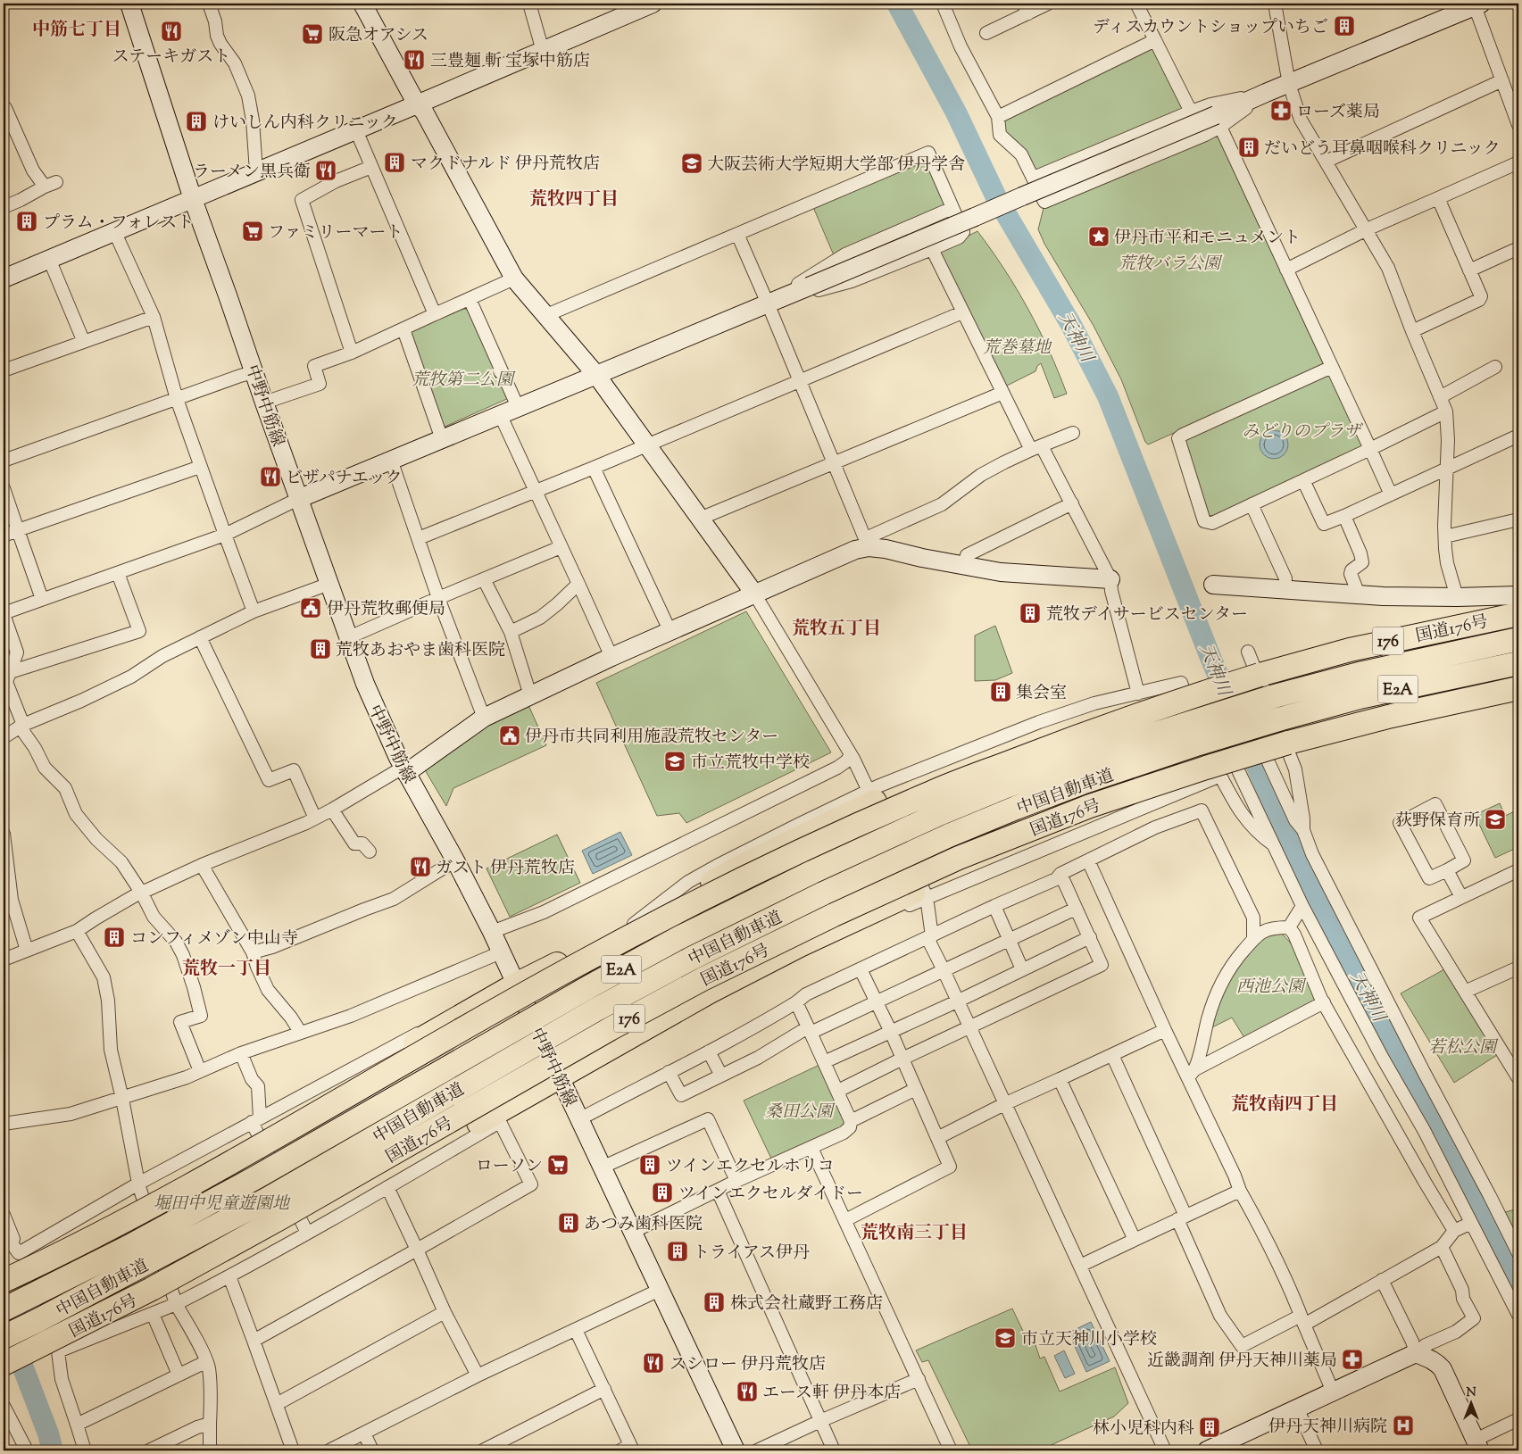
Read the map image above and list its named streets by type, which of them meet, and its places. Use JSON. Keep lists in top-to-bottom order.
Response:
{
  "streets": {
    "highway": [
      "国道176号",
      "176",
      "E2A",
      "中国自動車道"
    ],
    "street": ["中野中筋線"]
  },
  "districts": [
    "中筋七丁目",
    "荒牧四丁目",
    "荒牧五丁目",
    "荒牧一丁目",
    "荒牧南四丁目",
    "荒牧南三丁目"
  ],
  "water": ["天神川"],
  "parks": [
    "荒牧バラ公園",
    "荒巻墓地",
    "荒牧第二公園",
    "みどりのプラザ",
    "西池公園",
    "若松公園",
    "桑田公園",
    "堀田中児童遊園地"
  ],
  "places": {
    "building": [
      "ディスカウントショップいちご",
      "けいしん内科クリニック",
      "だいどう耳鼻咽喉科クリニック",
      "マクドナルド 伊丹荒牧店",
      "プラム・フォレスト",
      "荒牧デイサービスセンター",
      "荒牧あおやま歯科医院",
      "集会室",
      "コンフィメゾン中山寺",
      "ツインエクセルホリコ",
      "ツインエクセルダイドー",
      "あつみ歯科医院",
      "トライアス伊丹",
      "株式会社蔵野工務店",
      "林小児科内科"
    ],
    "restaurant": [
      "ステーキガスト",
      "三豊麺 斬 宝塚中筋店",
      "ラーメン黒兵衛",
      "ビザパナエック",
      "ガスト 伊丹荒牧店",
      "スシロー 伊丹荒牧店",
      "エース軒 伊丹本店"
    ],
    "supermarket": ["阪急オアシス", "ファミリーマート", "ローソン"],
    "pharmacy": ["ローズ薬局", "近畿調剤 伊丹天神川薬局"],
    "school or university": [
      "大阪芸術大学短期大学部 伊丹学舎",
      "市立荒牧中学校",
      "荻野保育所",
      "市立天神川小学校"
    ],
    "place": ["伊丹市平和モニュメント"],
    "public building": ["伊丹荒牧郵便局", "伊丹市共同利用施設荒牧センター"],
    "hospital": ["伊丹天神川病院"]
  },
  "north": "top"
}
